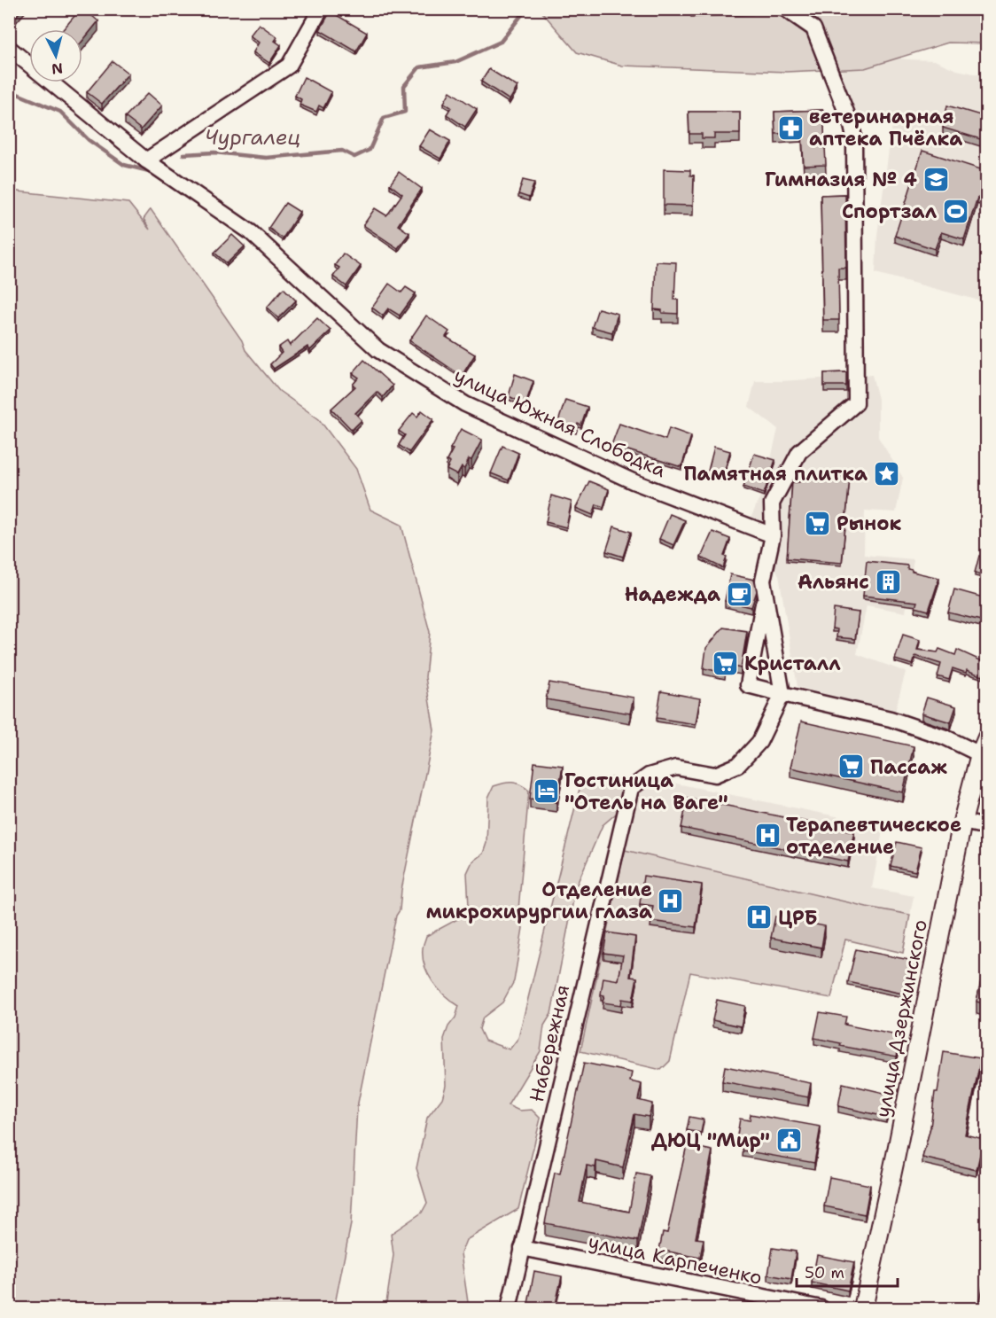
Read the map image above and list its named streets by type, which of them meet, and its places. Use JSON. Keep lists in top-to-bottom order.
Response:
{
  "streets": {
    "main road": ["улица Дзержинского"],
    "street": ["улица Южная Слободка", "Набережная", "улица Карпеченко"]
  },
  "crossings": [
    ["Набережная", "улица Карпеченко"]
  ],
  "water": ["Чургалец"],
  "places": {
    "pharmacy": ["ветеринарная аптека Пчёлка"],
    "school or university": ["Гимназия № 4"],
    "sports": ["Спортзал"],
    "place": ["Памятная плитка"],
    "supermarket": ["Рынок", "Кристалл", "Пассаж"],
    "building": ["Альянс"],
    "cafe": ["Надежда"],
    "hotel": ["Гостиница \"Отель на Ваге\""],
    "hospital": ["Терапевтическое отделение", "Отделение микрохирургии глаза", "ЦРБ"],
    "public building": ["ДЮЦ \"Мир\""]
  },
  "scale_bar": "50 m",
  "north": "bottom"
}
